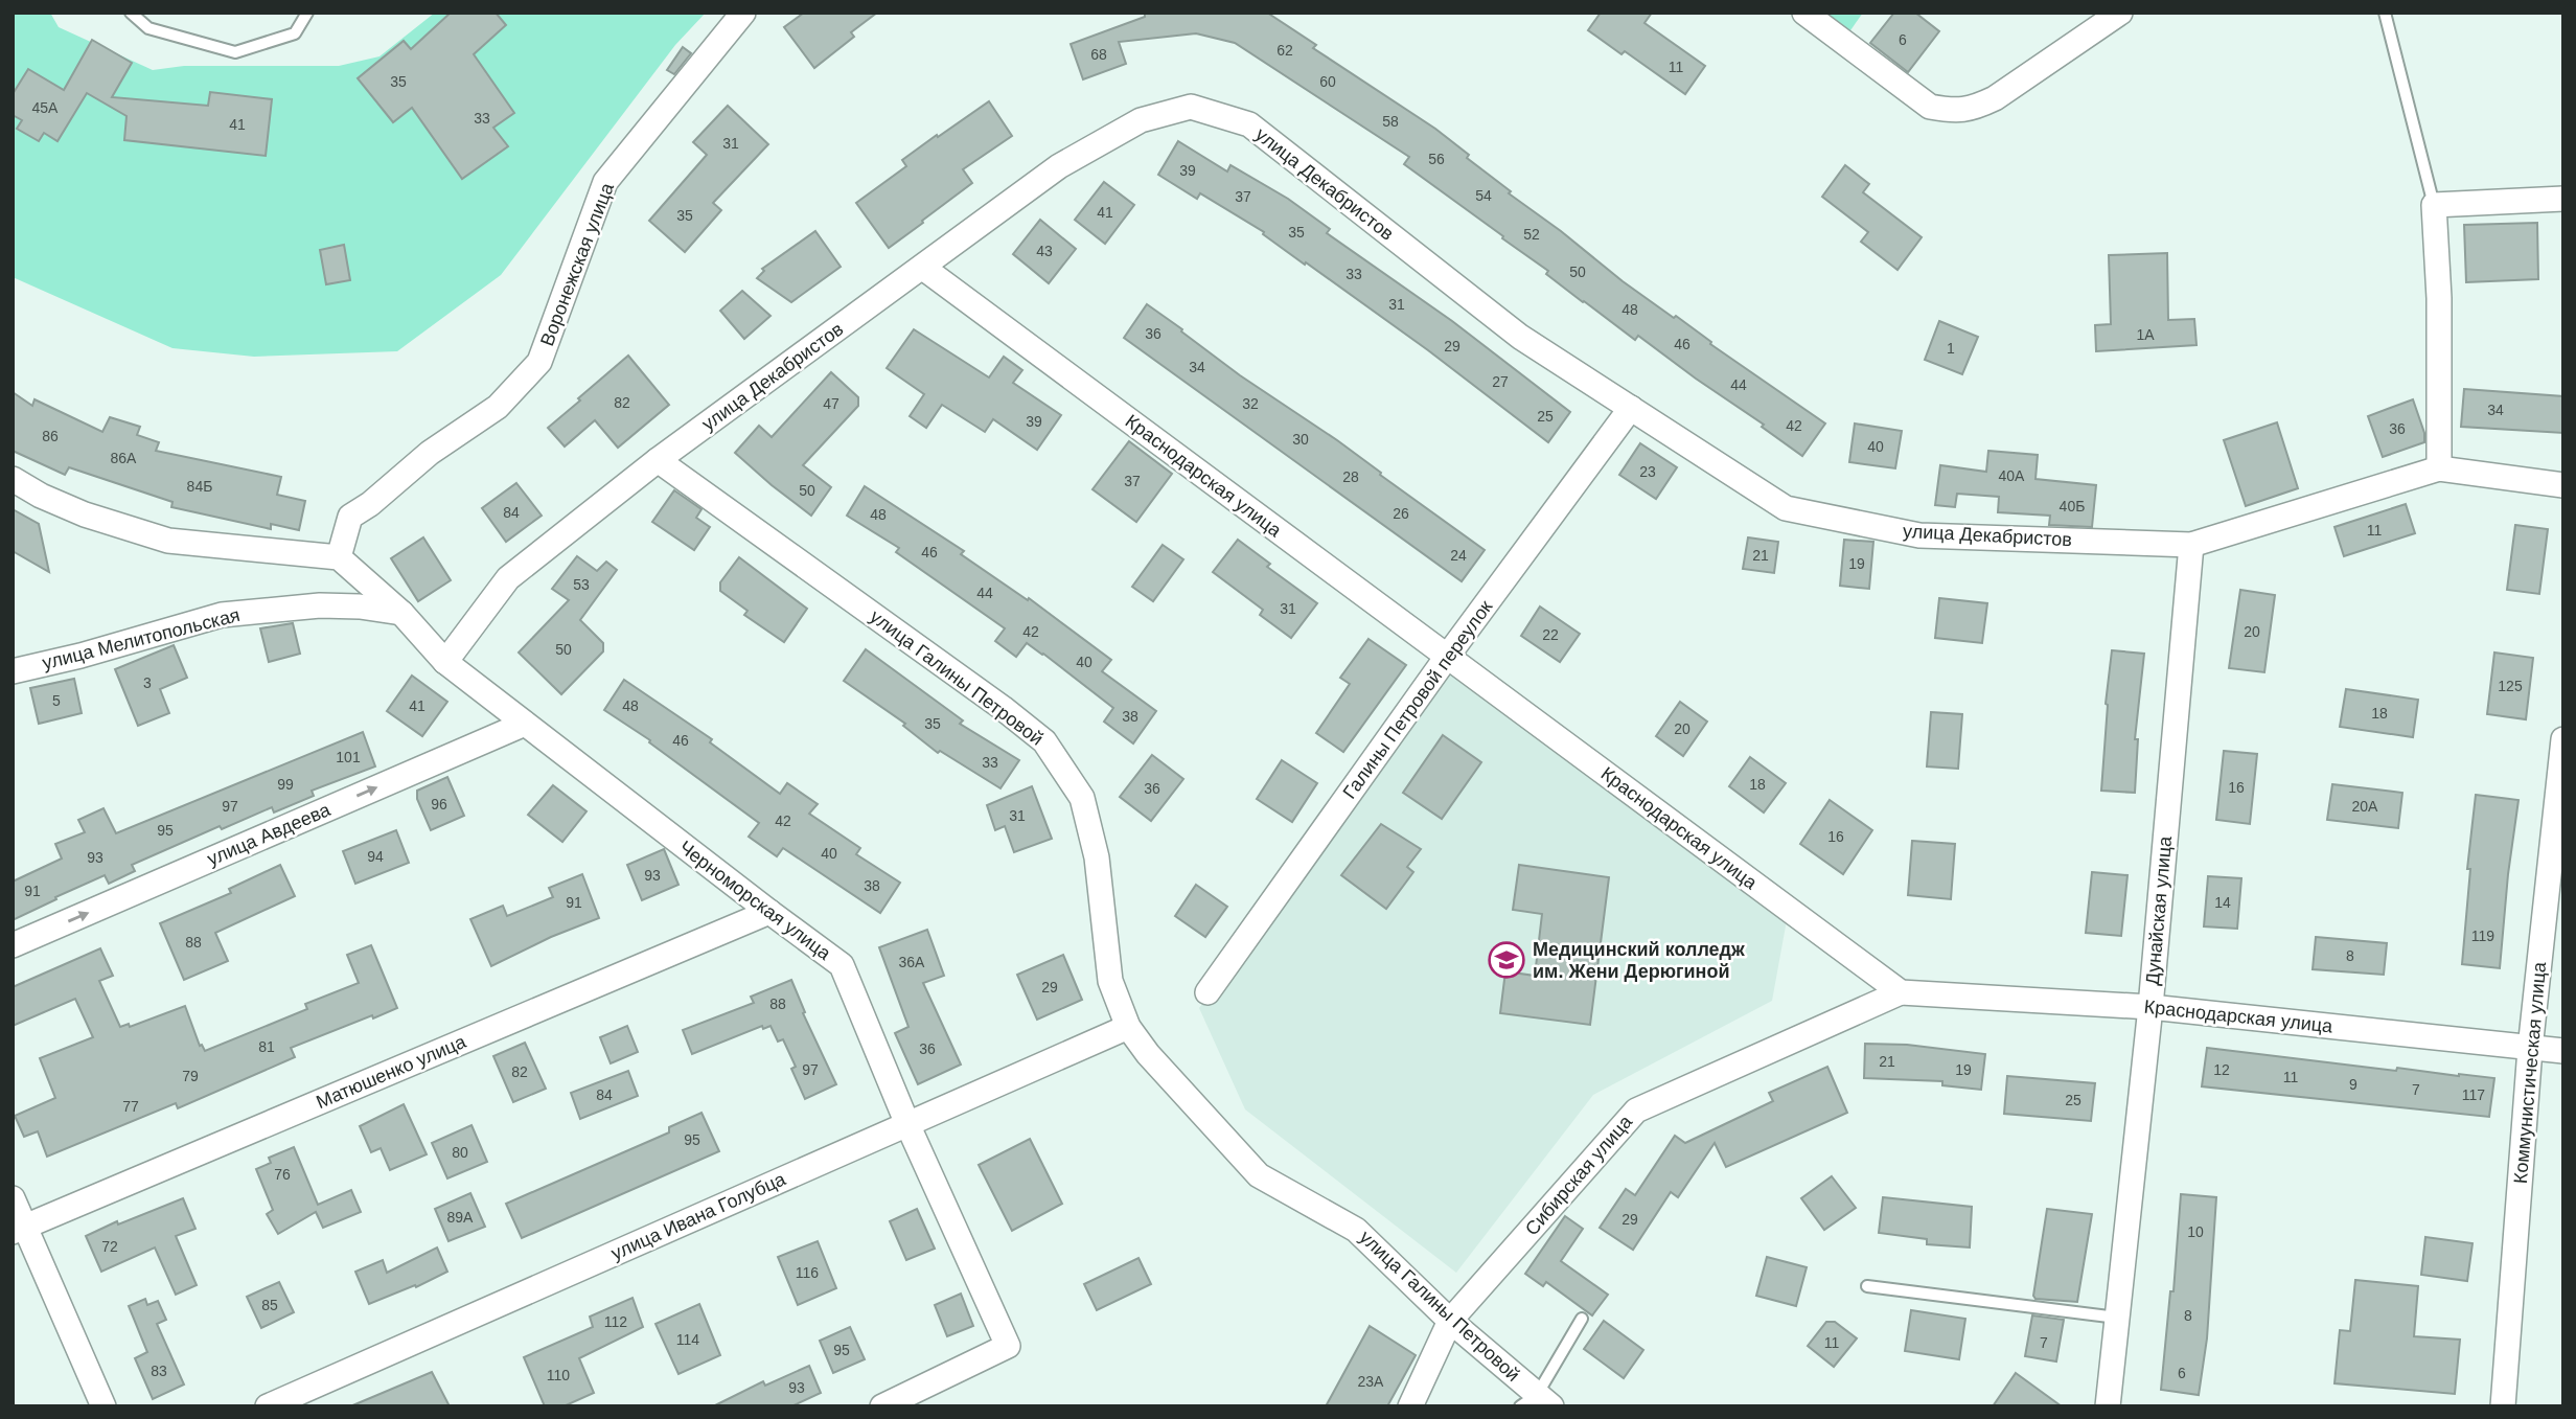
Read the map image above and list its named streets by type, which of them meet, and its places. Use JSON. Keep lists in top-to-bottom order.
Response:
{
  "streets": {
    "street": [
      "улица Декабристов",
      "Воронежская улица",
      "Краснодарская улица",
      "улица Мелитопольская",
      "улица Галины Петровой",
      "Галины Петровой переулок",
      "улица Авдеева",
      "Черноморская улица",
      "Дунайская улица",
      "Матюшенко улица",
      "Коммунистическая улица",
      "Сибирская улица",
      "улица Ивана Голубца"
    ]
  },
  "crossings": [
    ["улица Декабристов", "Краснодарская улица"],
    ["улица Декабристов", "улица Галины Петровой"],
    ["улица Декабристов", "Галины Петровой переулок"],
    ["улица Декабристов", "Черноморская улица"],
    ["улица Декабристов", "Дунайская улица"],
    ["Краснодарская улица", "Галины Петровой переулок"],
    ["Краснодарская улица", "Дунайская улица"],
    ["Краснодарская улица", "Коммунистическая улица"],
    ["Краснодарская улица", "Сибирская улица"],
    ["улица Галины Петровой", "Сибирская улица"],
    ["улица Галины Петровой", "улица Ивана Голубца"],
    ["улица Авдеева", "Черноморская улица"],
    ["Черноморская улица", "Матюшенко улица"],
    ["Черноморская улица", "улица Ивана Голубца"]
  ],
  "one_way": ["улица Авдеева"],
  "places": {
    "school or university": ["Медицинский колледж им. Жени Дерюгиной"]
  },
  "house_numbers": [
    "6",
    "62",
    "68",
    "11",
    "35",
    "60",
    "45А",
    "33",
    "58",
    "41",
    "31",
    "56",
    "39",
    "54",
    "37",
    "41",
    "35",
    "35",
    "52",
    "43",
    "50",
    "33",
    "31",
    "48",
    "36",
    "1А",
    "46",
    "29",
    "1",
    "34",
    "27",
    "44",
    "82",
    "47",
    "32",
    "34",
    "25",
    "39",
    "42",
    "36",
    "86",
    "30",
    "40",
    "86А",
    "23",
    "40А",
    "28",
    "37",
    "84Б",
    "50",
    "40Б",
    "84",
    "26",
    "48",
    "11",
    "46",
    "24",
    "21",
    "19",
    "53",
    "44",
    "31",
    "42",
    "20",
    "22",
    "50",
    "40",
    "3",
    "125",
    "5",
    "41",
    "48",
    "18",
    "38",
    "35",
    "20",
    "46",
    "101",
    "33",
    "99",
    "18",
    "16",
    "36",
    "96",
    "97",
    "20А",
    "31",
    "42",
    "95",
    "16",
    "40",
    "94",
    "93",
    "93",
    "38",
    "91",
    "91",
    "14",
    "119",
    "88",
    "8",
    "36А",
    "29",
    "88",
    "81",
    "36",
    "21",
    "97",
    "19",
    "12",
    "82",
    "79",
    "11",
    "9",
    "7",
    "84",
    "117",
    "25",
    "77",
    "95",
    "80",
    "76",
    "89А",
    "29",
    "10",
    "72",
    "116",
    "85",
    "8",
    "112",
    "114",
    "11",
    "7",
    "95",
    "83",
    "6",
    "110",
    "23А",
    "93"
  ]
}
